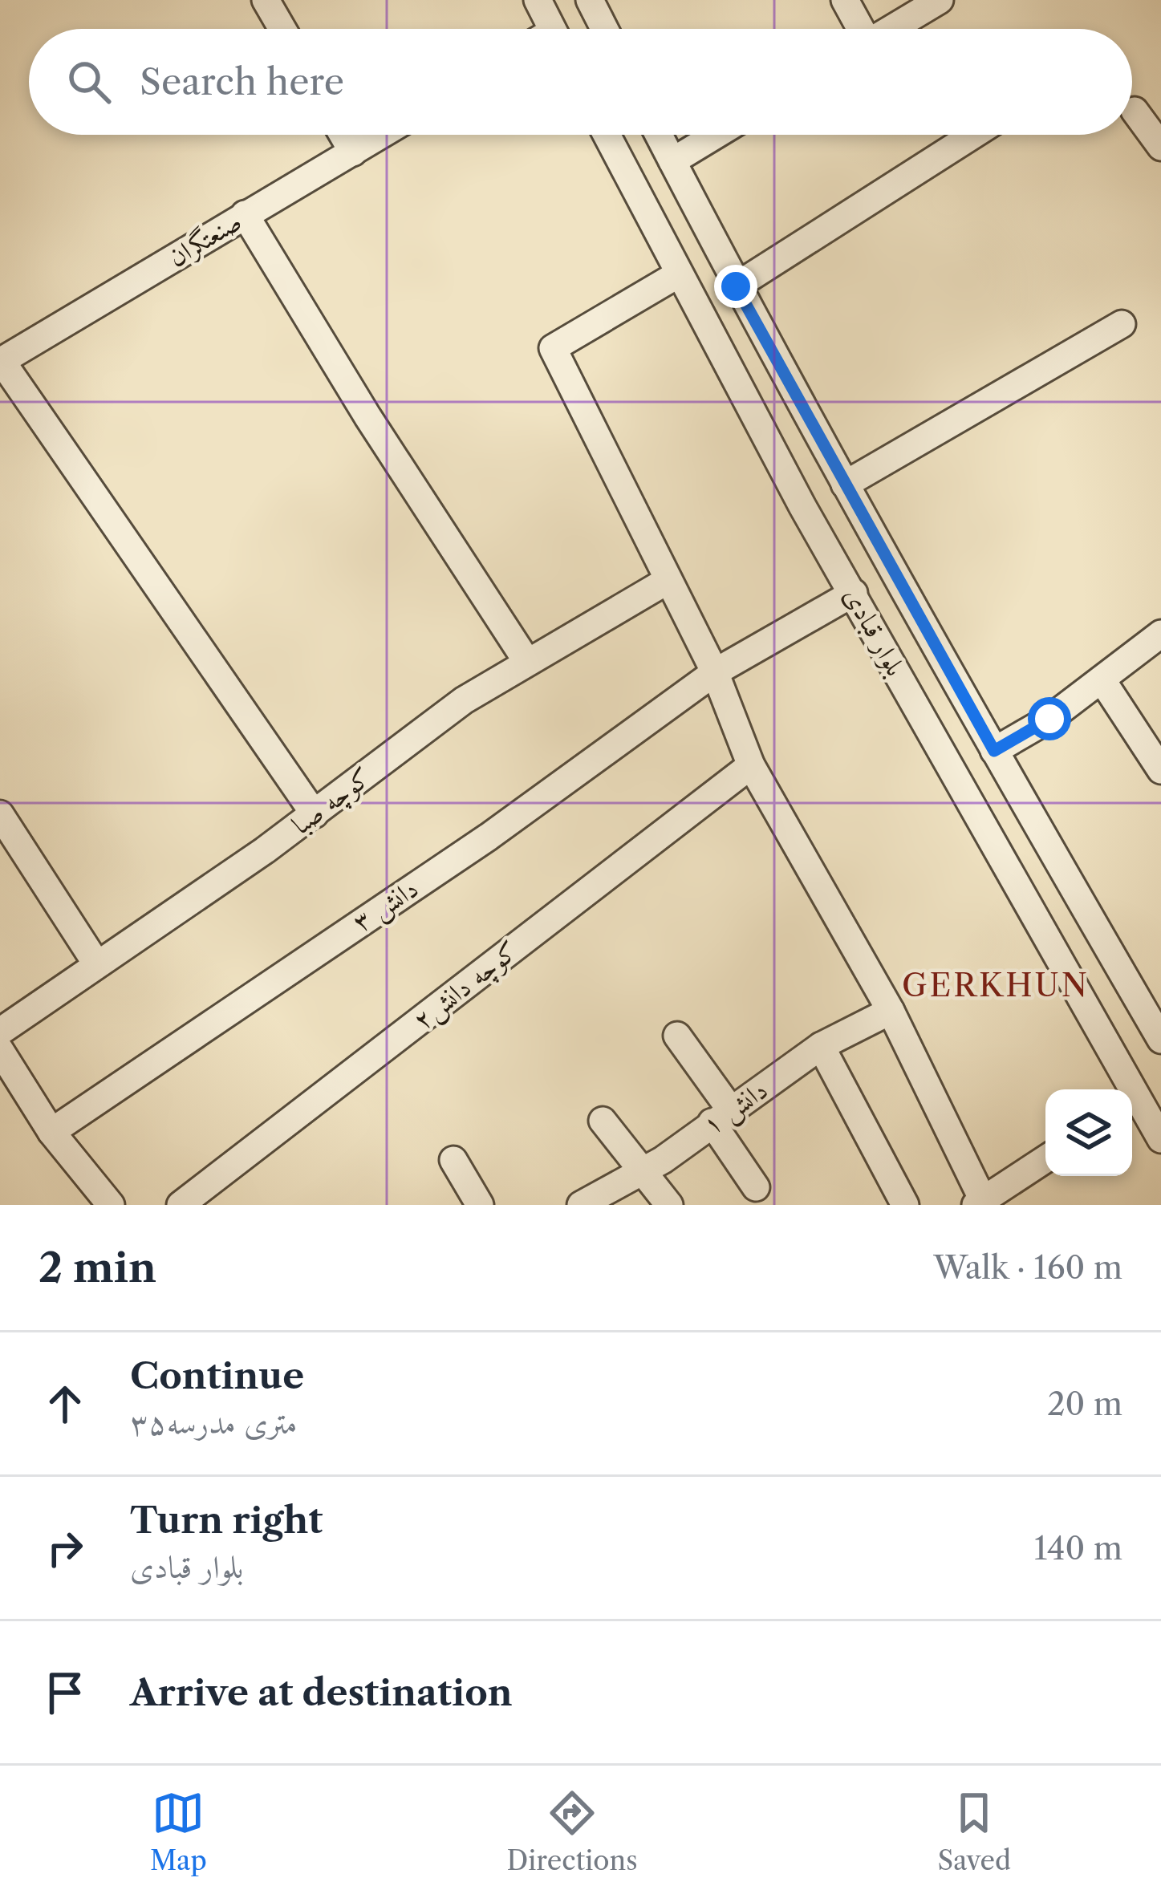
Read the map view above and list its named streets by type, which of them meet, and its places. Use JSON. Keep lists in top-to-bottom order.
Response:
{
  "streets": {
    "street": [
      "صنعتگران",
      "بلوار قبادی",
      "کوچه صبا",
      "دانش ۳",
      "کوچه دانش۲",
      "دانش ۱"
    ]
  },
  "crossings": [
    ["بلوار قبادی", "دانش ۳"]
  ],
  "districts": ["GERKHUN"],
  "page": {
    "search": "Search here",
    "heading": ["2 min", "Walk · 160 m"],
    "list": [
      ["Continue", "۳۵متری مدرسه", "20 m"],
      ["Turn right", "بلوار قبادی", "140 m"],
      "Arrive at destination"
    ],
    "nav": ["Map", "Directions", "Saved"]
  }
}
